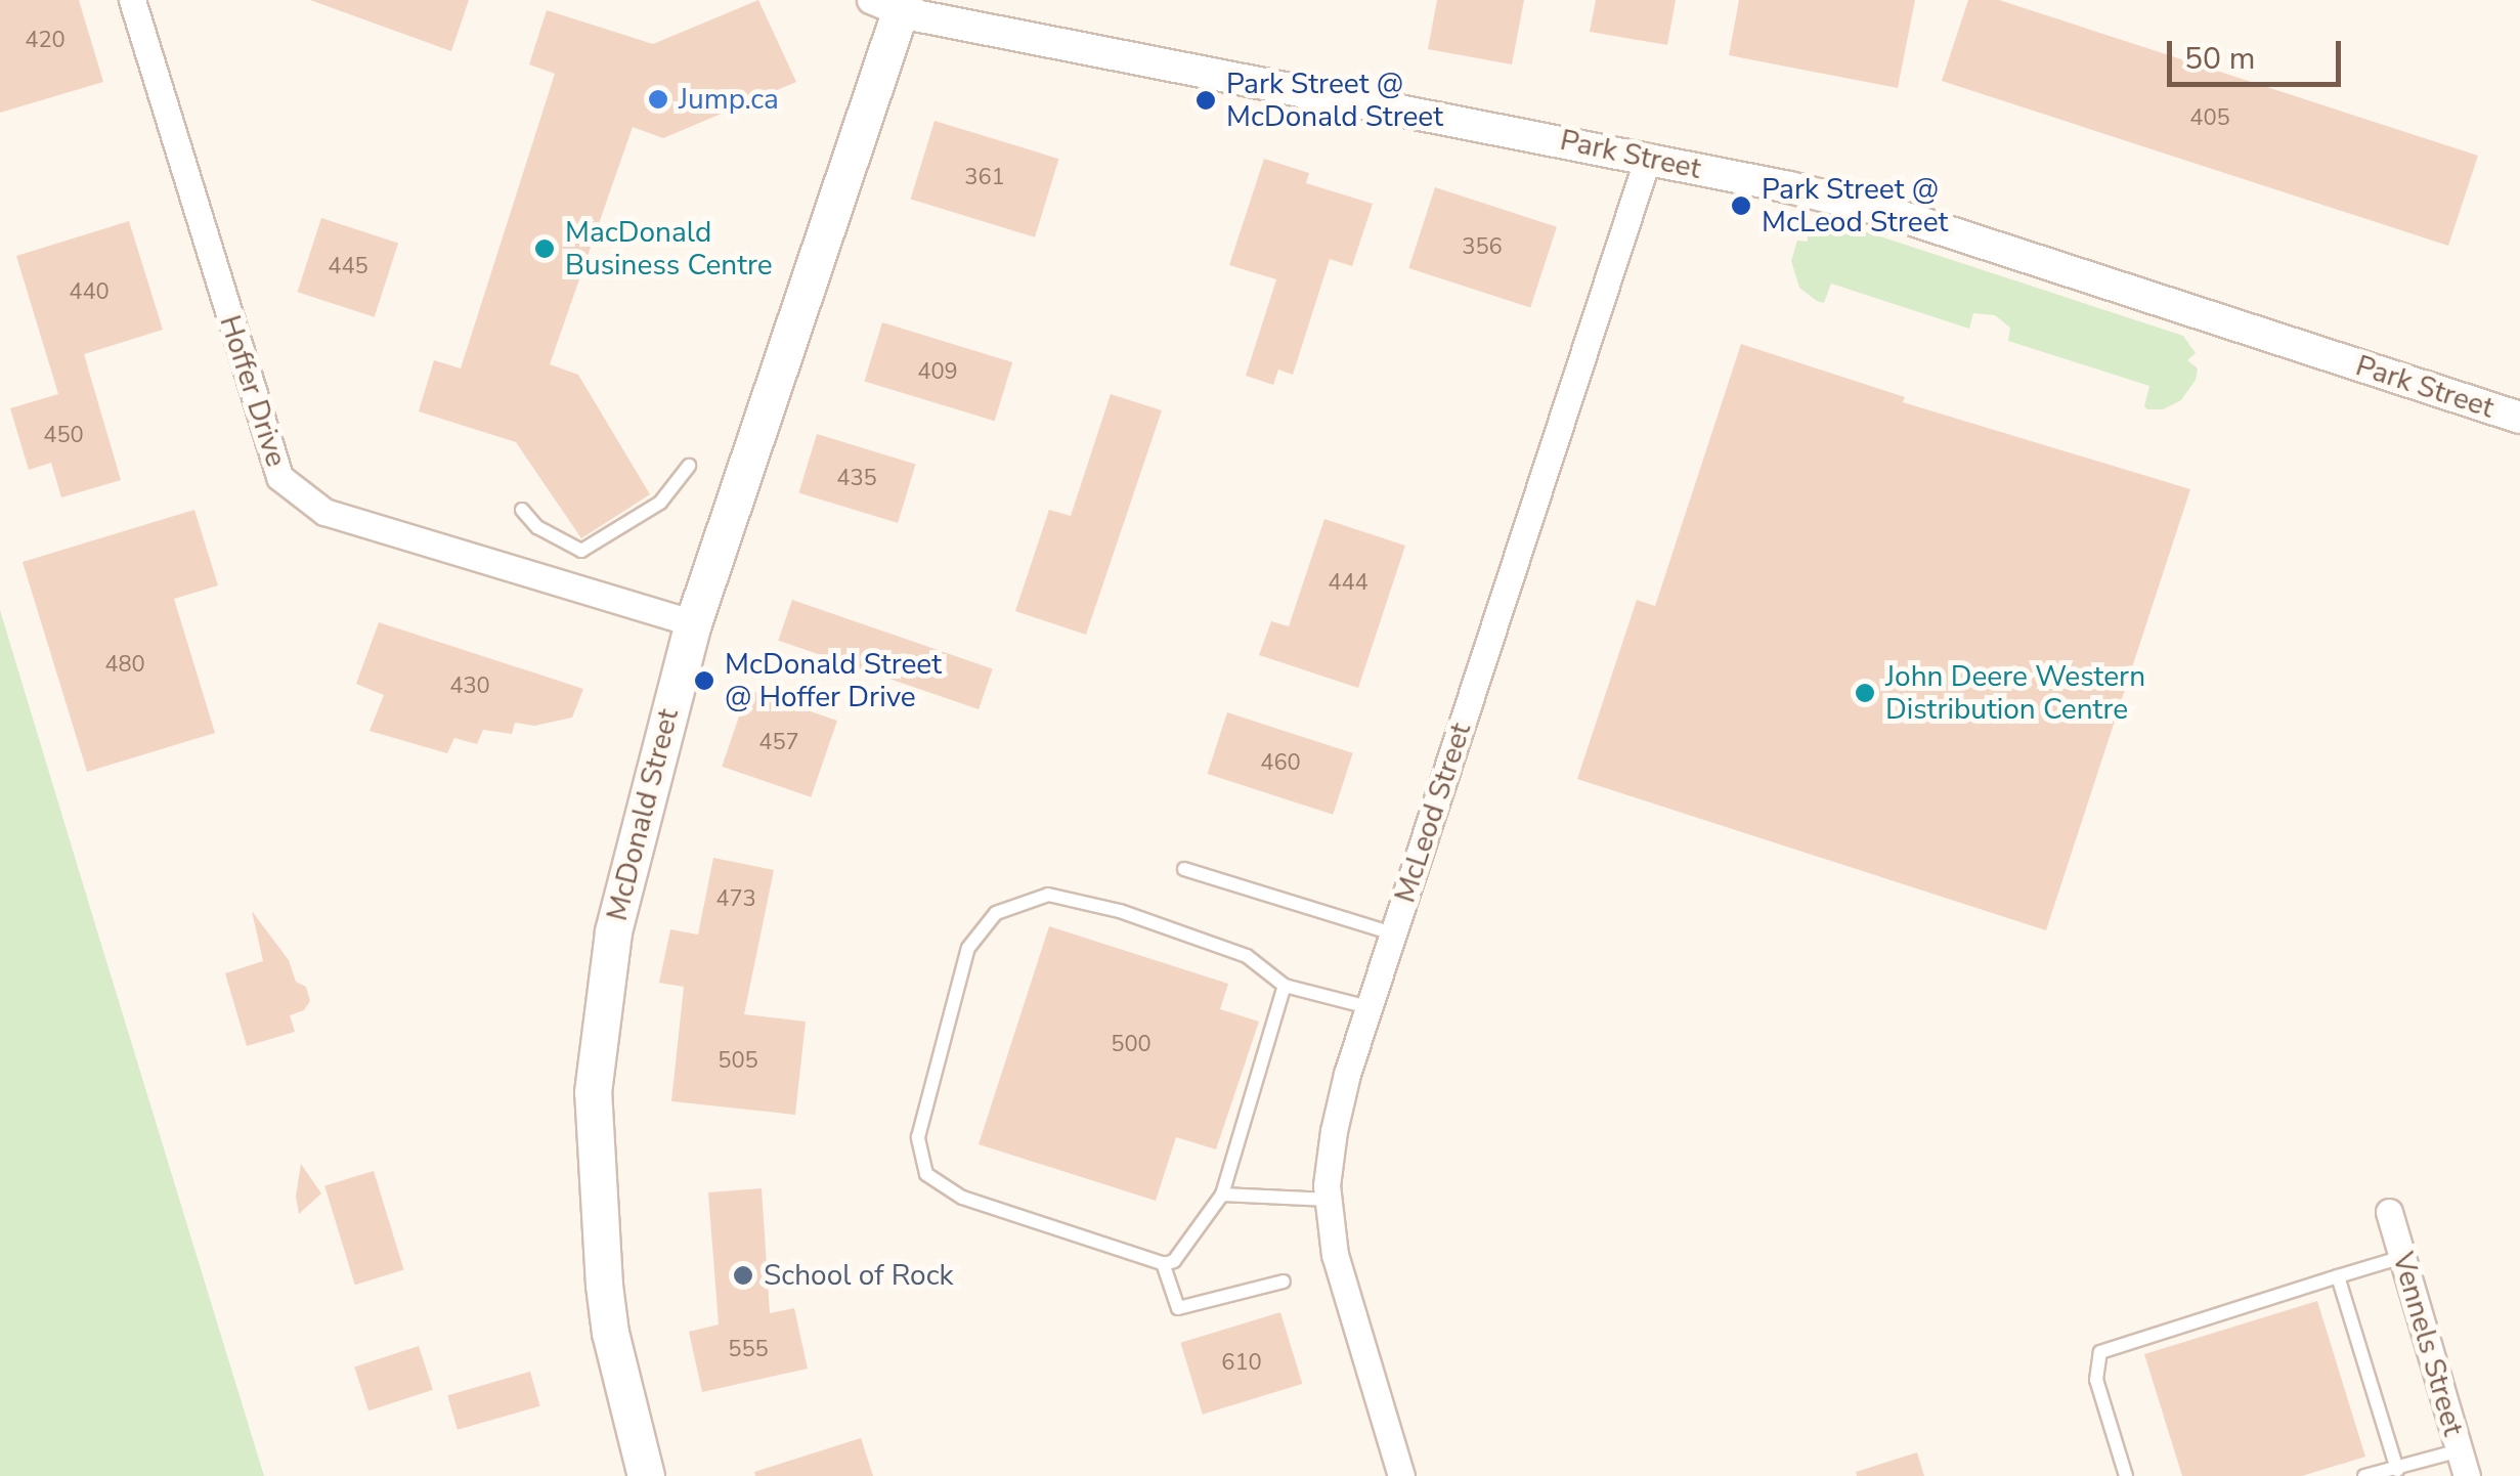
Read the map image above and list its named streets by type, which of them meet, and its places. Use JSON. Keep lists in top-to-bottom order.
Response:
{
  "streets": {
    "main road": ["McDonald Street"],
    "street": [
      "Park Street",
      "Hoffer Drive",
      "McLeod Street",
      "Vennels Street"
    ]
  },
  "crossings": [
    ["Park Street", "McLeod Street"],
    ["Park Street", "McDonald Street"],
    ["Hoffer Drive", "McDonald Street"]
  ],
  "places": [
    "Jump.ca",
    "Park Street @ McDonald Street",
    "Park Street @ McLeod Street",
    "MacDonald Business Centre",
    "McDonald Street @ Hoffer Drive",
    "John Deere Western Distribution Centre",
    "School of Rock"
  ],
  "house_numbers": [
    "420",
    "405",
    "361",
    "356",
    "445",
    "440",
    "409",
    "450",
    "435",
    "444",
    "480",
    "430",
    "457",
    "460",
    "473",
    "500",
    "505",
    "555",
    "610"
  ],
  "scale_bar": "50 m"
}
